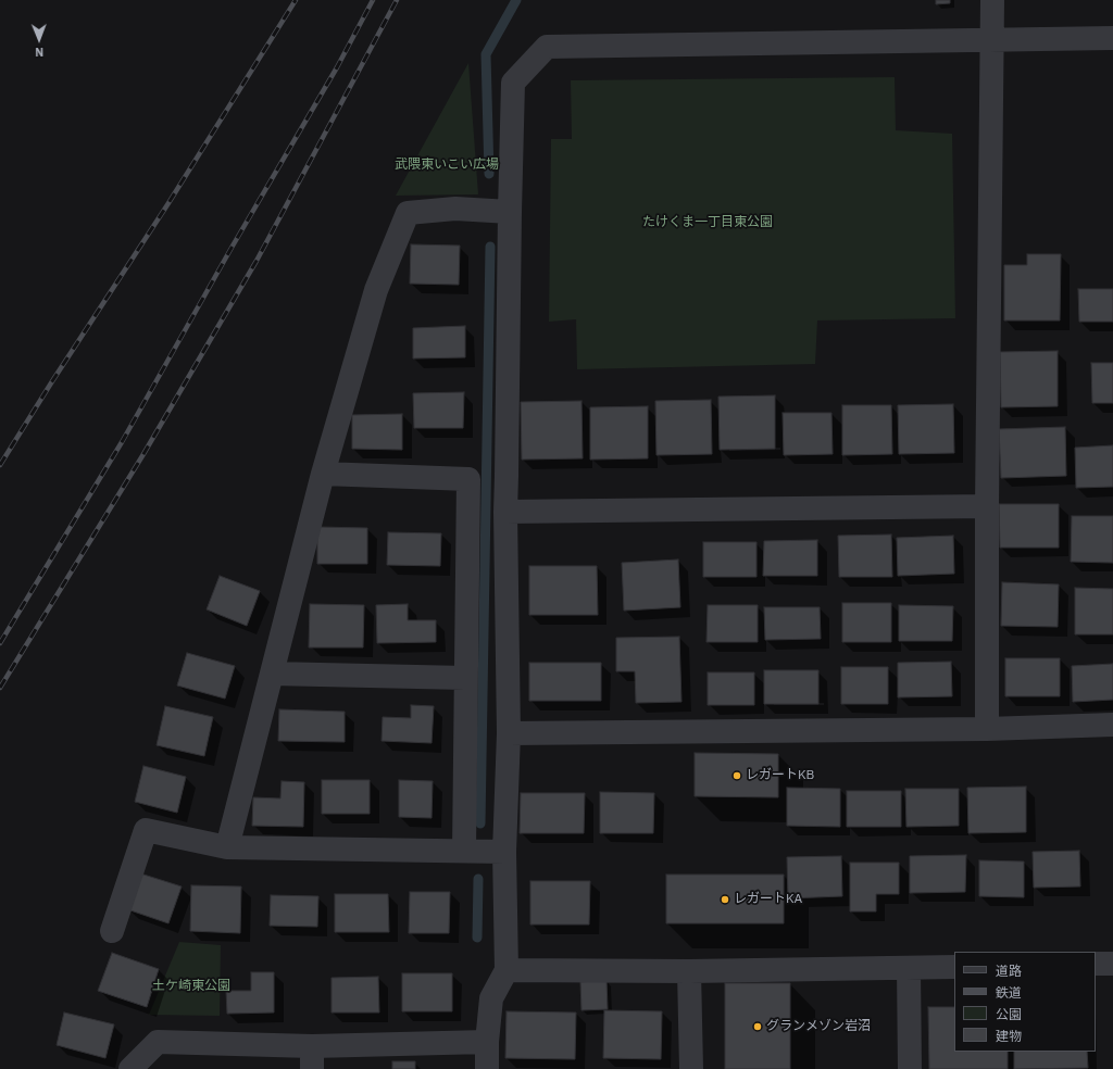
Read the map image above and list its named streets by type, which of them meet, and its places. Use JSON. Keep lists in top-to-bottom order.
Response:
{
  "parks": ["武隈東いこい広場", "たけくま一丁目東公園", "土ケ崎東公園"],
  "places": ["レガートKB", "レガートKA", "グランメゾン岩沼"],
  "legend": [
    "道路",
    "鉄道",
    "公園",
    "建物"
  ],
  "north": "bottom"
}
